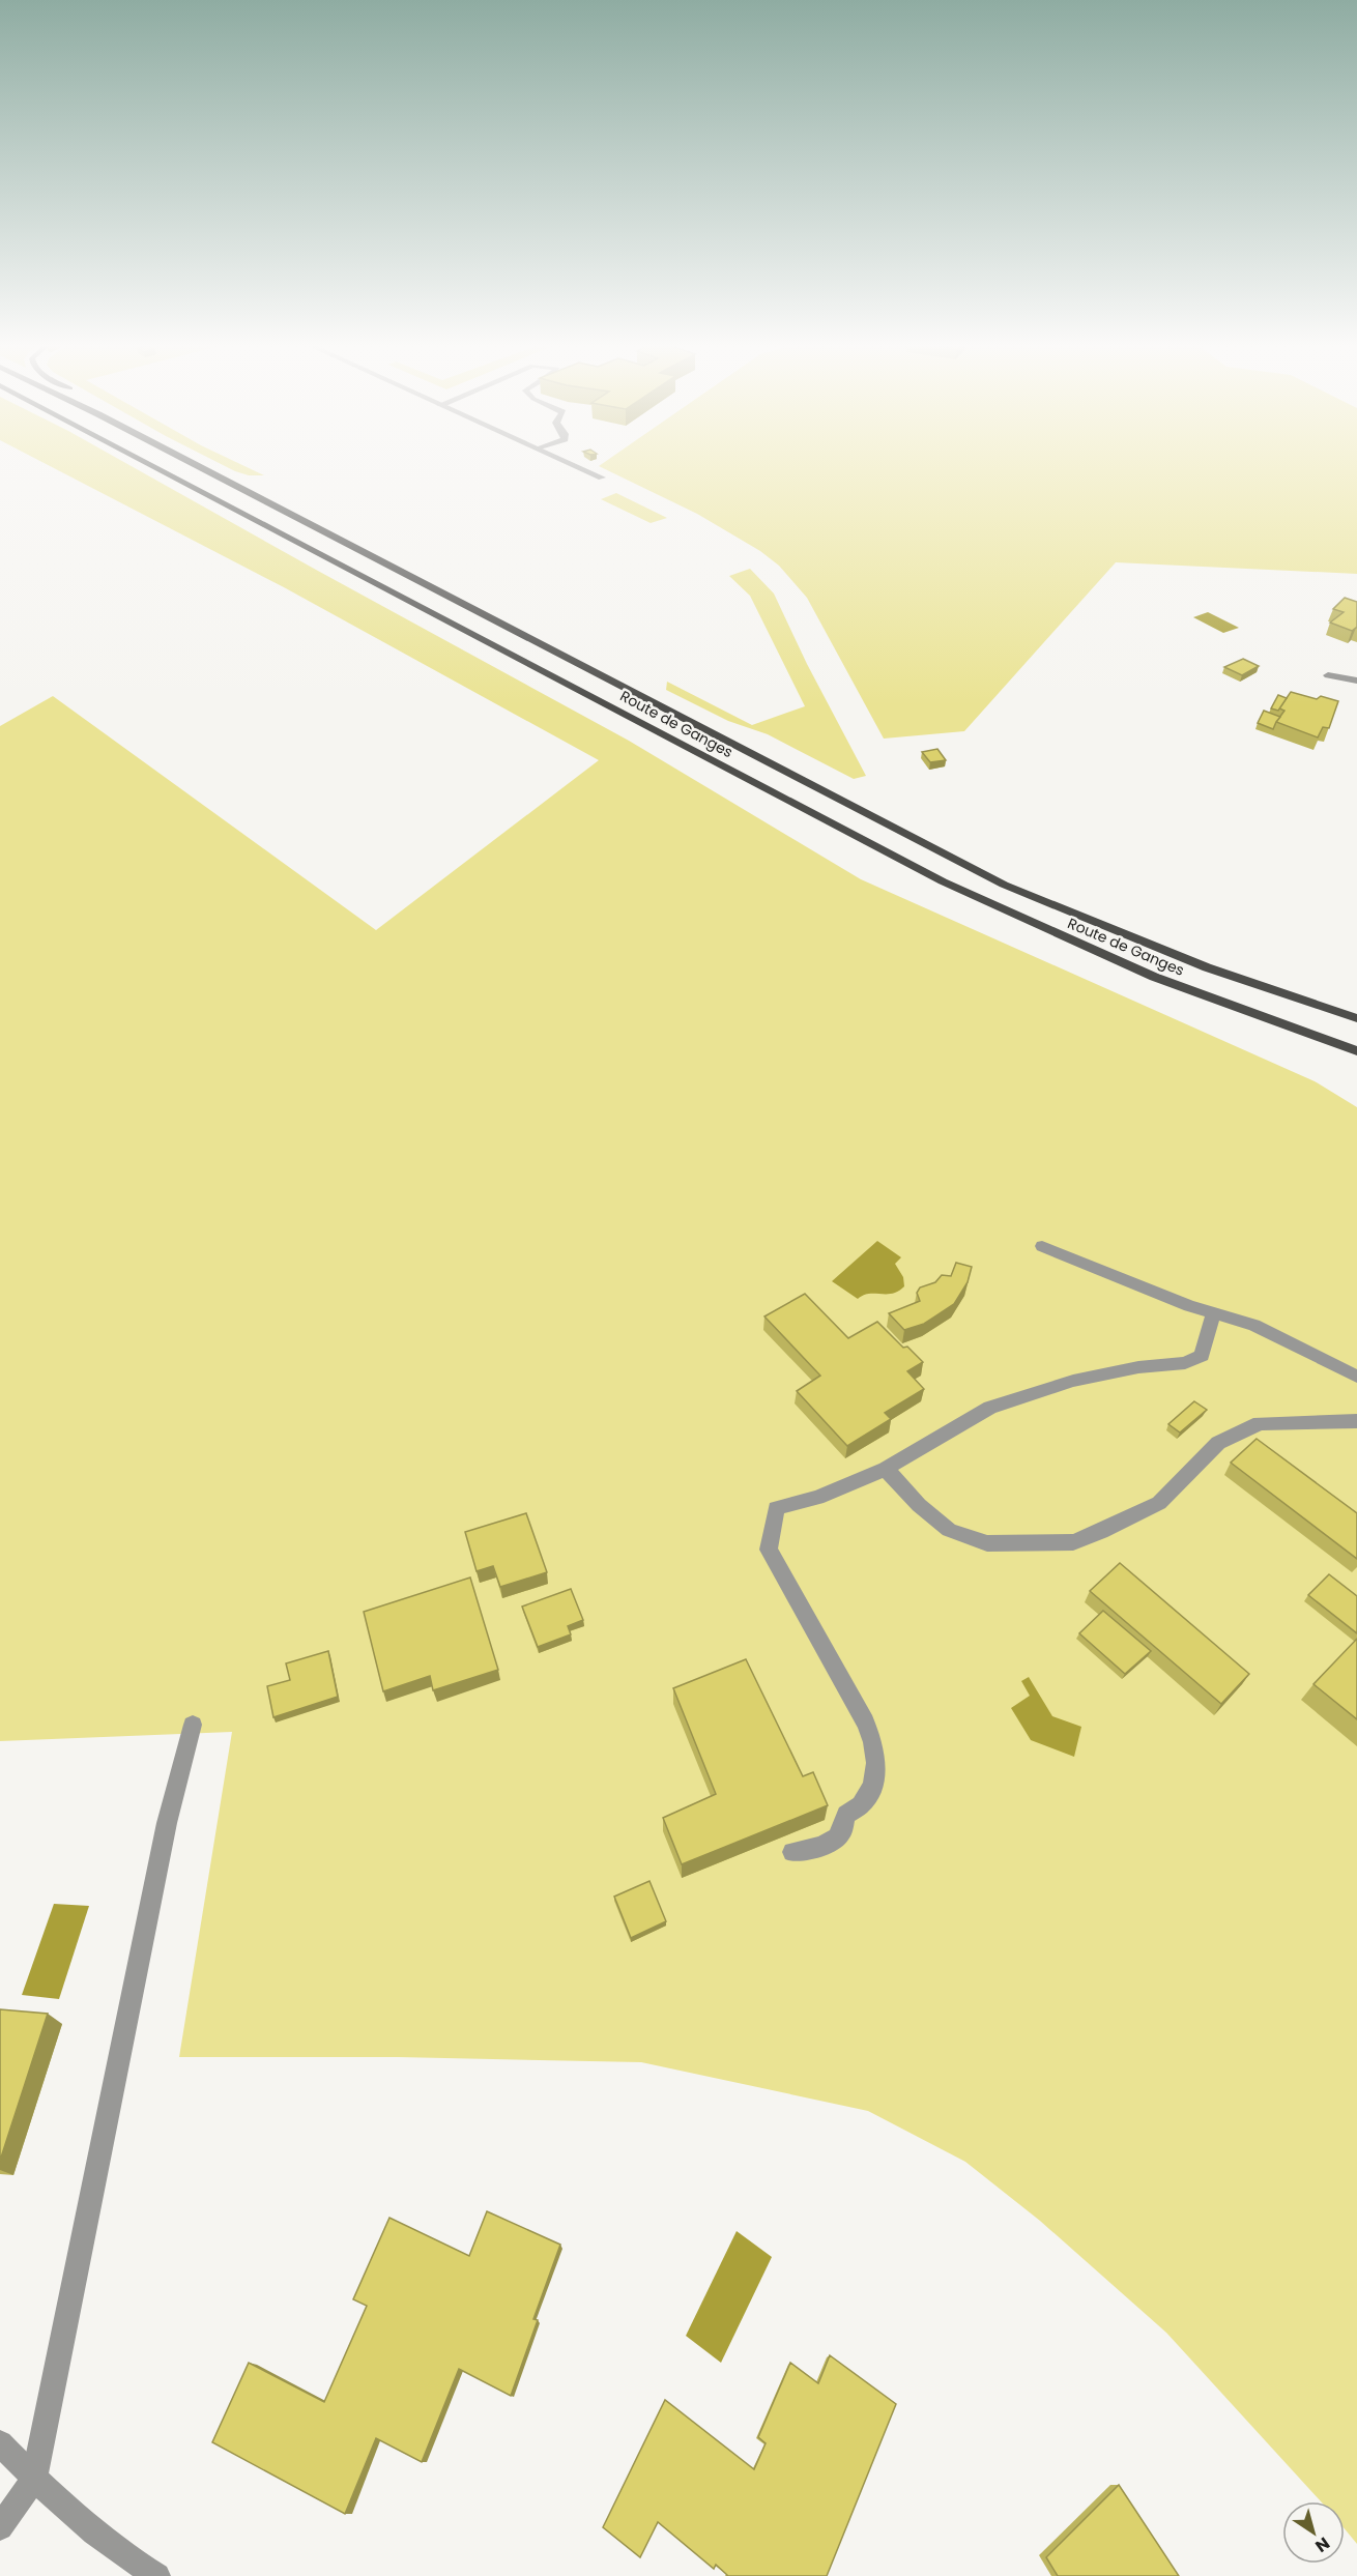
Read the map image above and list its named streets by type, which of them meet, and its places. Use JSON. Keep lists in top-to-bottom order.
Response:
{
  "streets": {
    "main road": ["Route de Ganges"]
  },
  "north": "bottom right"
}
